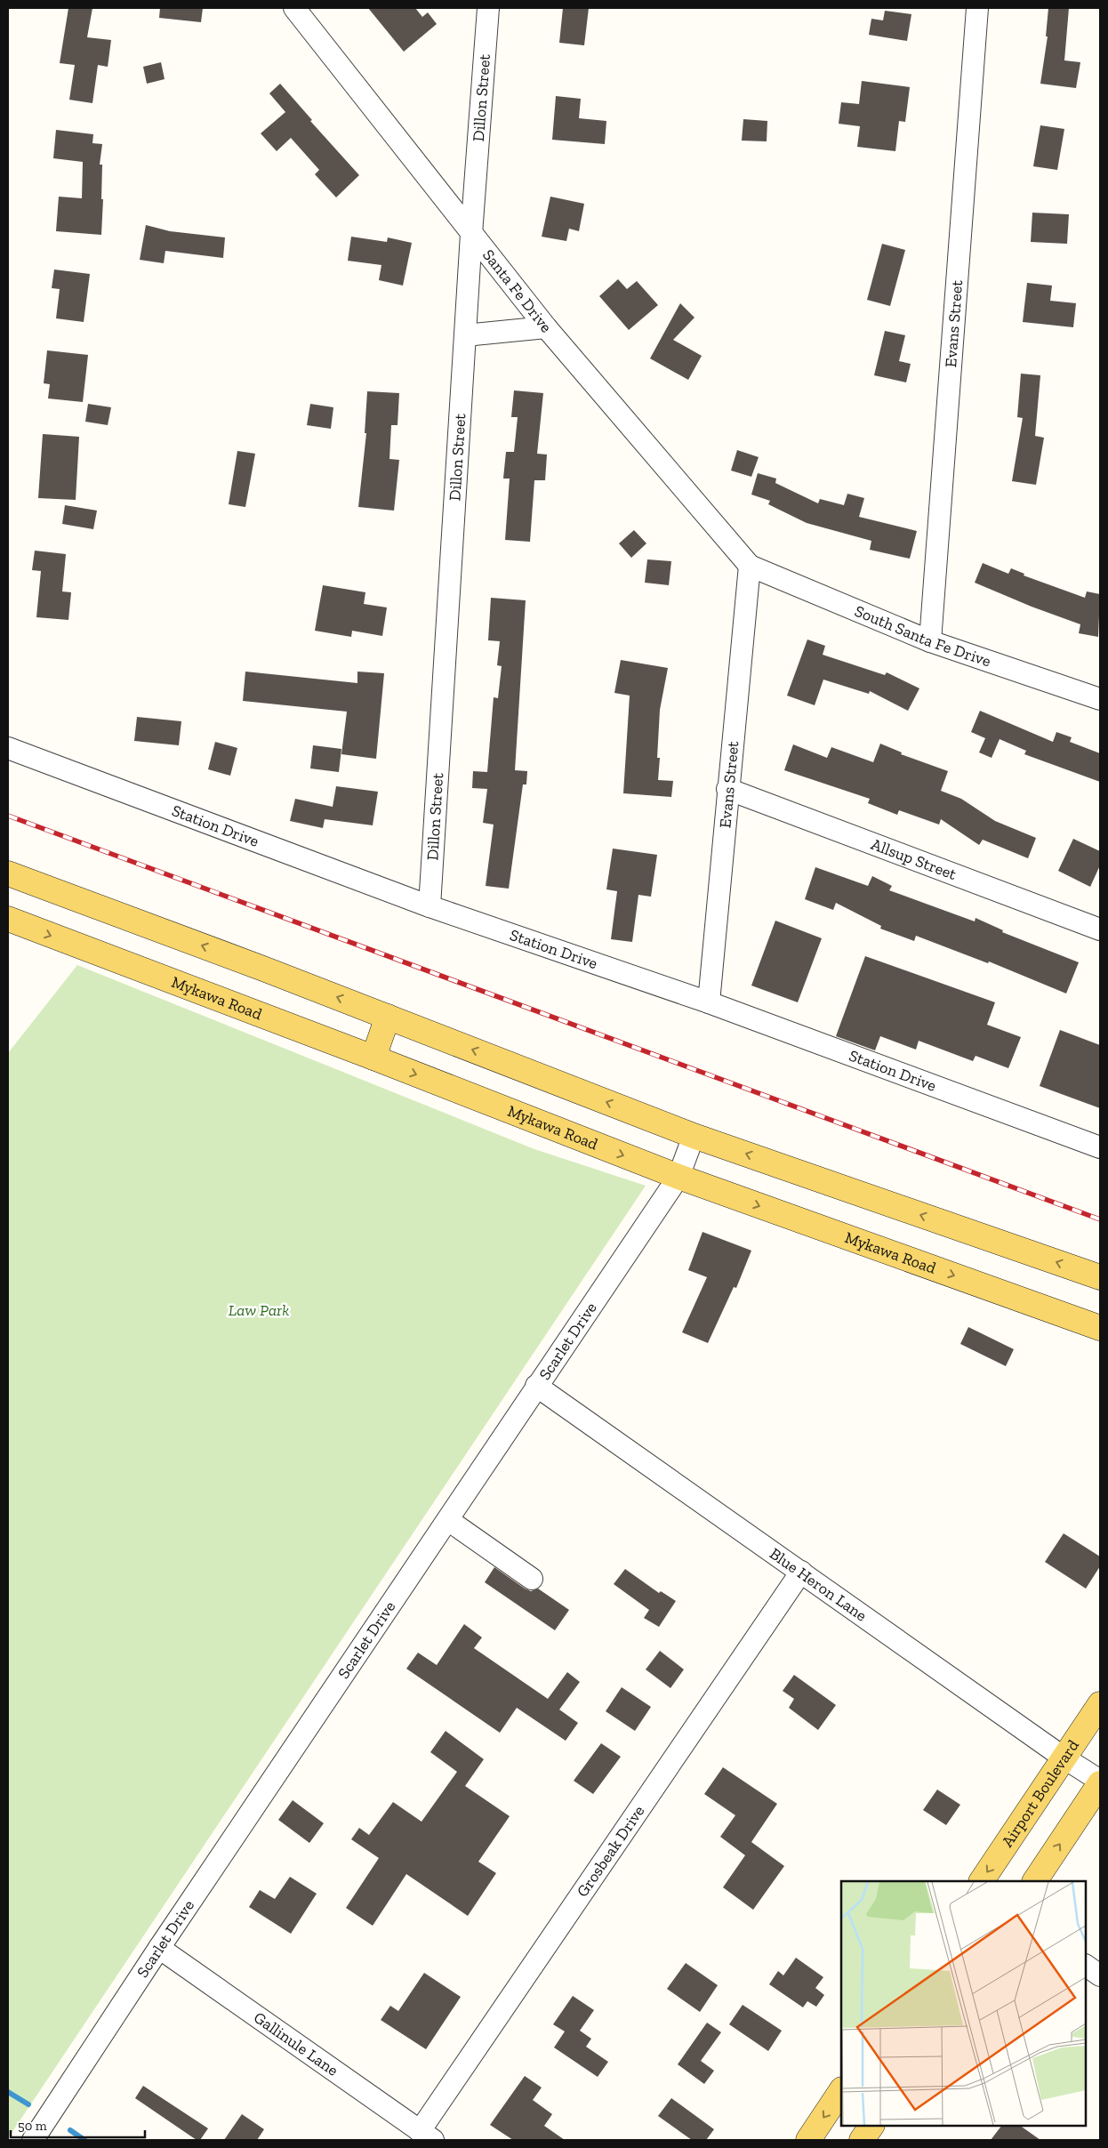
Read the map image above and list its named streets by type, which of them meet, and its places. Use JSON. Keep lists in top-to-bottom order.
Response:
{
  "streets": {
    "main road": ["Mykawa Road", "Airport Boulevard"],
    "street": [
      "Dillon Street",
      "Santa Fe Drive",
      "Evans Street",
      "South Santa Fe Drive",
      "Station Drive",
      "Allsup Street",
      "Scarlet Drive",
      "Blue Heron Lane",
      "Grosbeak Drive",
      "Gallinule Lane"
    ]
  },
  "crossings": [
    ["Dillon Street", "Santa Fe Drive"],
    ["Dillon Street", "Station Drive"],
    ["Santa Fe Drive", "Evans Street"],
    ["Santa Fe Drive", "South Santa Fe Drive"],
    ["Evans Street", "South Santa Fe Drive"],
    ["Evans Street", "Station Drive"],
    ["Evans Street", "Allsup Street"],
    ["Mykawa Road", "Scarlet Drive"],
    ["Scarlet Drive", "Blue Heron Lane"],
    ["Scarlet Drive", "Gallinule Lane"],
    ["Blue Heron Lane", "Airport Boulevard"],
    ["Blue Heron Lane", "Grosbeak Drive"],
    ["Grosbeak Drive", "Gallinule Lane"]
  ],
  "parks": ["Law Park"],
  "scale_bar": "50 m"
}
